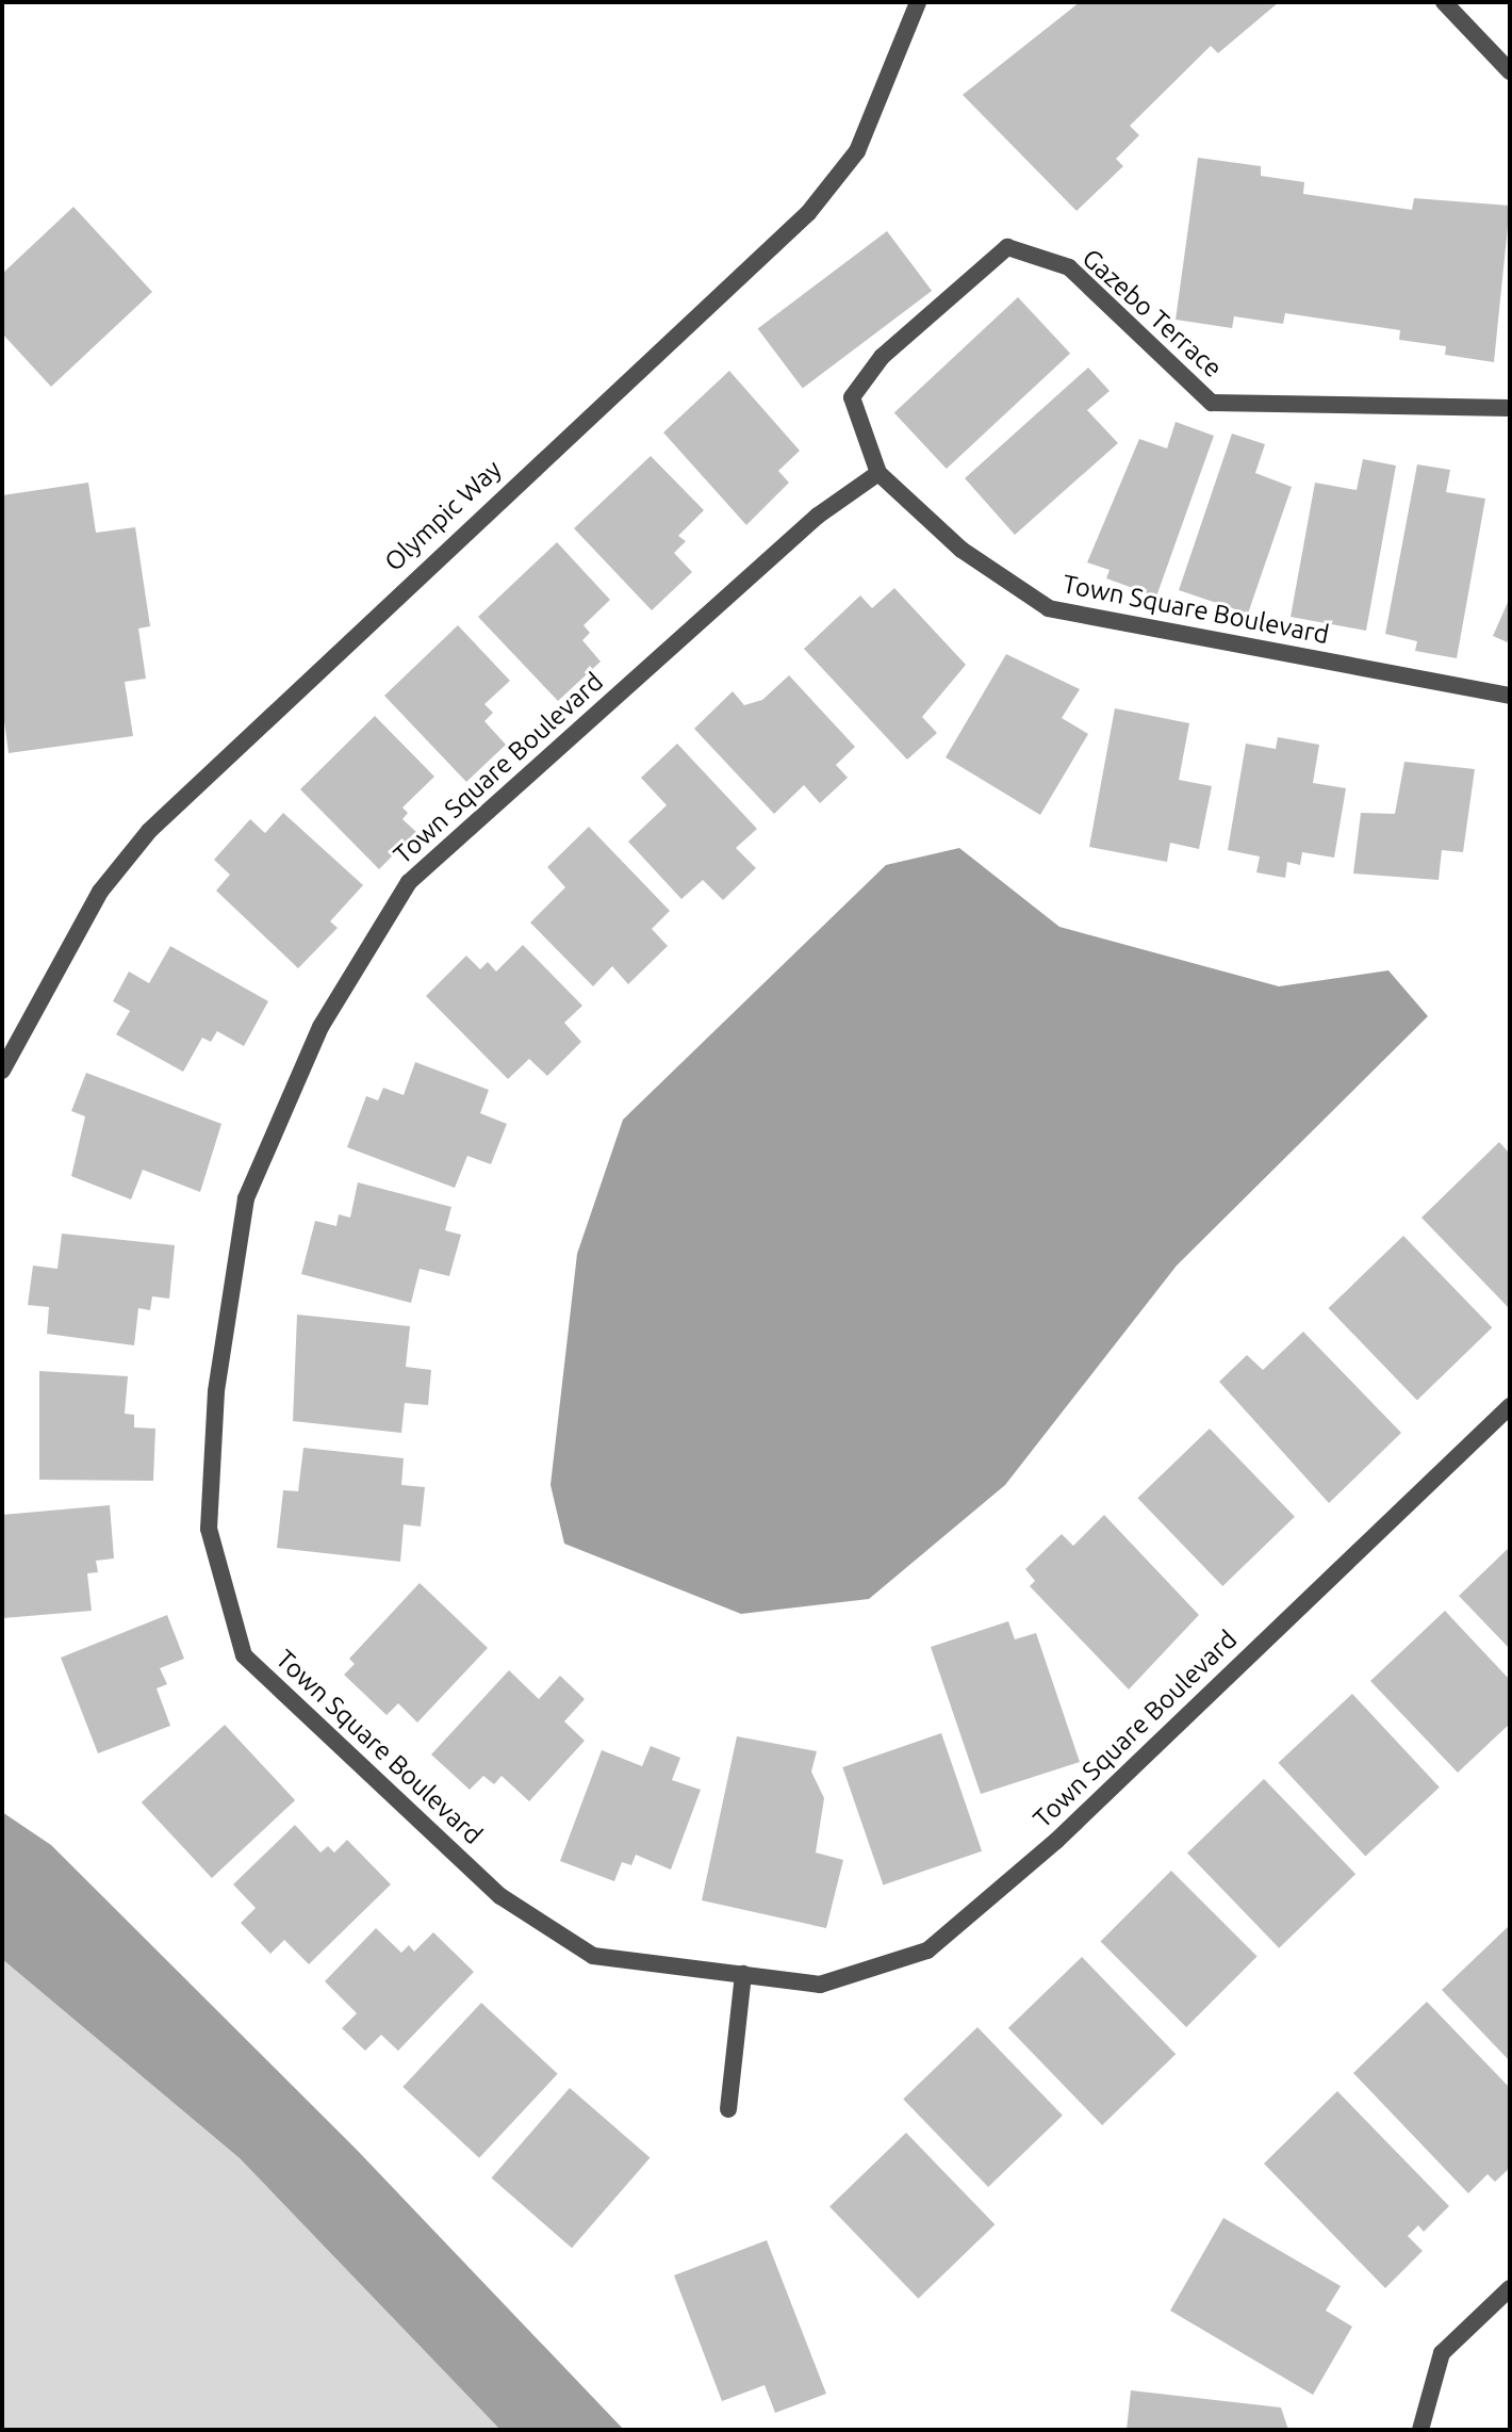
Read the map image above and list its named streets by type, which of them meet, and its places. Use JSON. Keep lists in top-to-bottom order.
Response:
{
  "streets": {
    "street": ["Gazebo Terrace", "Olympic Way", "Town Square Boulevard"]
  },
  "crossings": [
    ["Gazebo Terrace", "Town Square Boulevard"]
  ]
}
